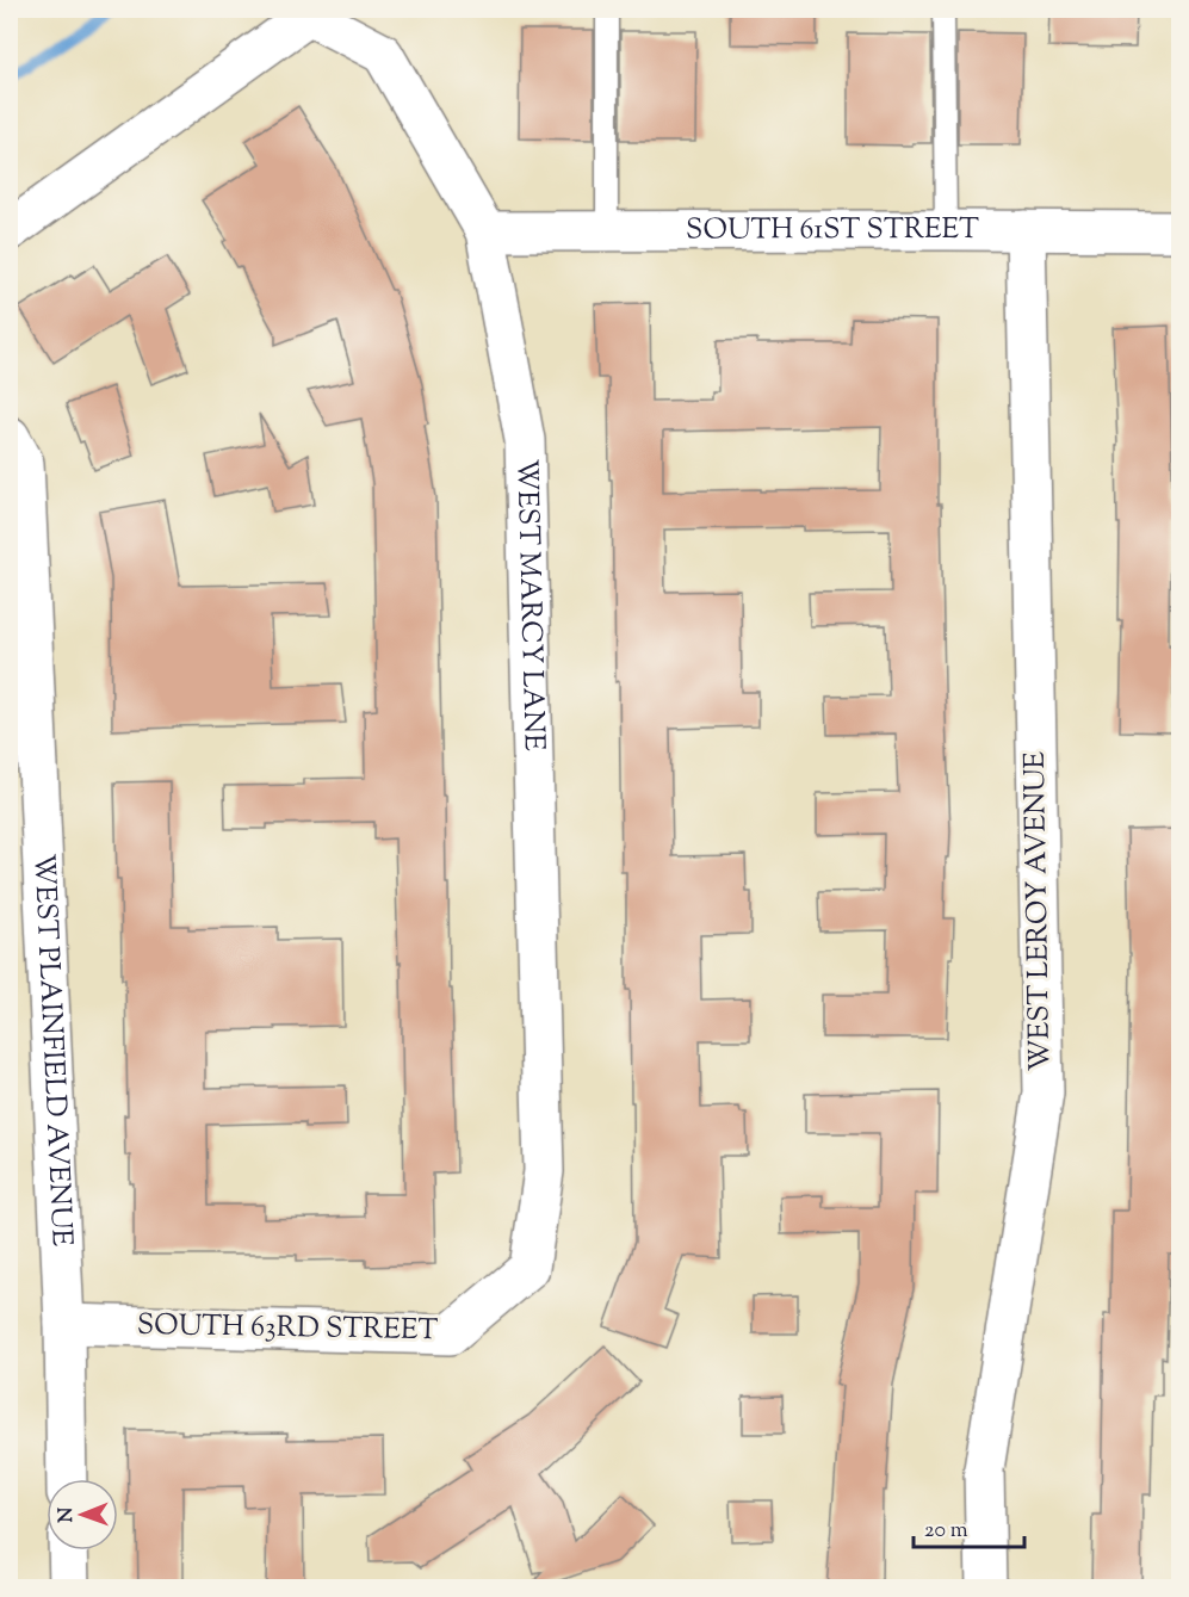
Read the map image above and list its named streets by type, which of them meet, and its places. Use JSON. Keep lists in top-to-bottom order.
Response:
{
  "streets": {
    "street": [
      "SOUTH 61ST STREET",
      "WEST MARCY LANE",
      "WEST LEROY AVENUE",
      "WEST PLAINFIELD AVENUE",
      "SOUTH 63RD STREET"
    ]
  },
  "crossings": [
    ["SOUTH 61ST STREET", "WEST MARCY LANE"],
    ["SOUTH 61ST STREET", "WEST LEROY AVENUE"],
    ["WEST MARCY LANE", "SOUTH 63RD STREET"],
    ["WEST PLAINFIELD AVENUE", "SOUTH 63RD STREET"]
  ],
  "scale_bar": "20 m",
  "north": "left"
}
